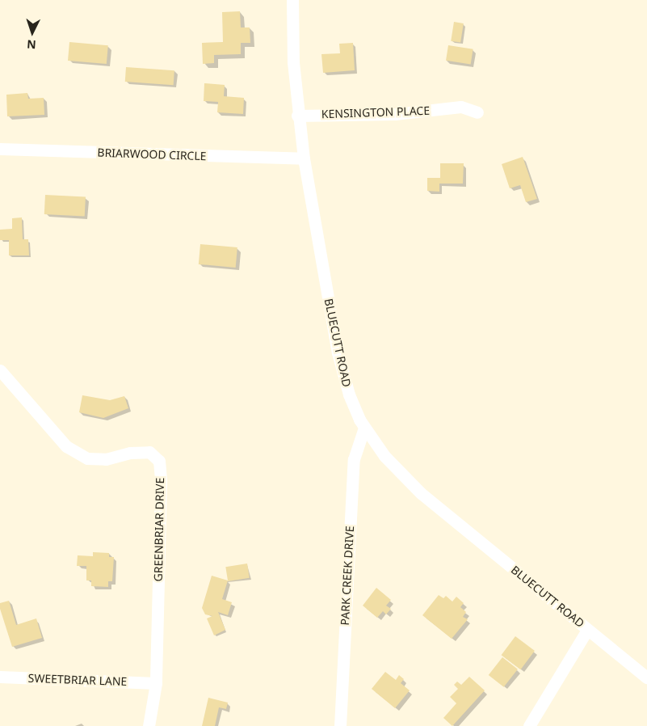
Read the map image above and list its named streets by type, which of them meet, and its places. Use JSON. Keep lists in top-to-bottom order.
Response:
{
  "streets": {
    "street": [
      "KENSINGTON PLACE",
      "BRIARWOOD CIRCLE",
      "BLUECUTT ROAD",
      "GREENBRIAR DRIVE",
      "PARK CREEK DRIVE",
      "SWEETBRIAR LANE"
    ]
  },
  "crossings": [
    ["KENSINGTON PLACE", "BLUECUTT ROAD"],
    ["BRIARWOOD CIRCLE", "BLUECUTT ROAD"],
    ["BLUECUTT ROAD", "PARK CREEK DRIVE"],
    ["GREENBRIAR DRIVE", "SWEETBRIAR LANE"]
  ],
  "north": "bottom"
}
